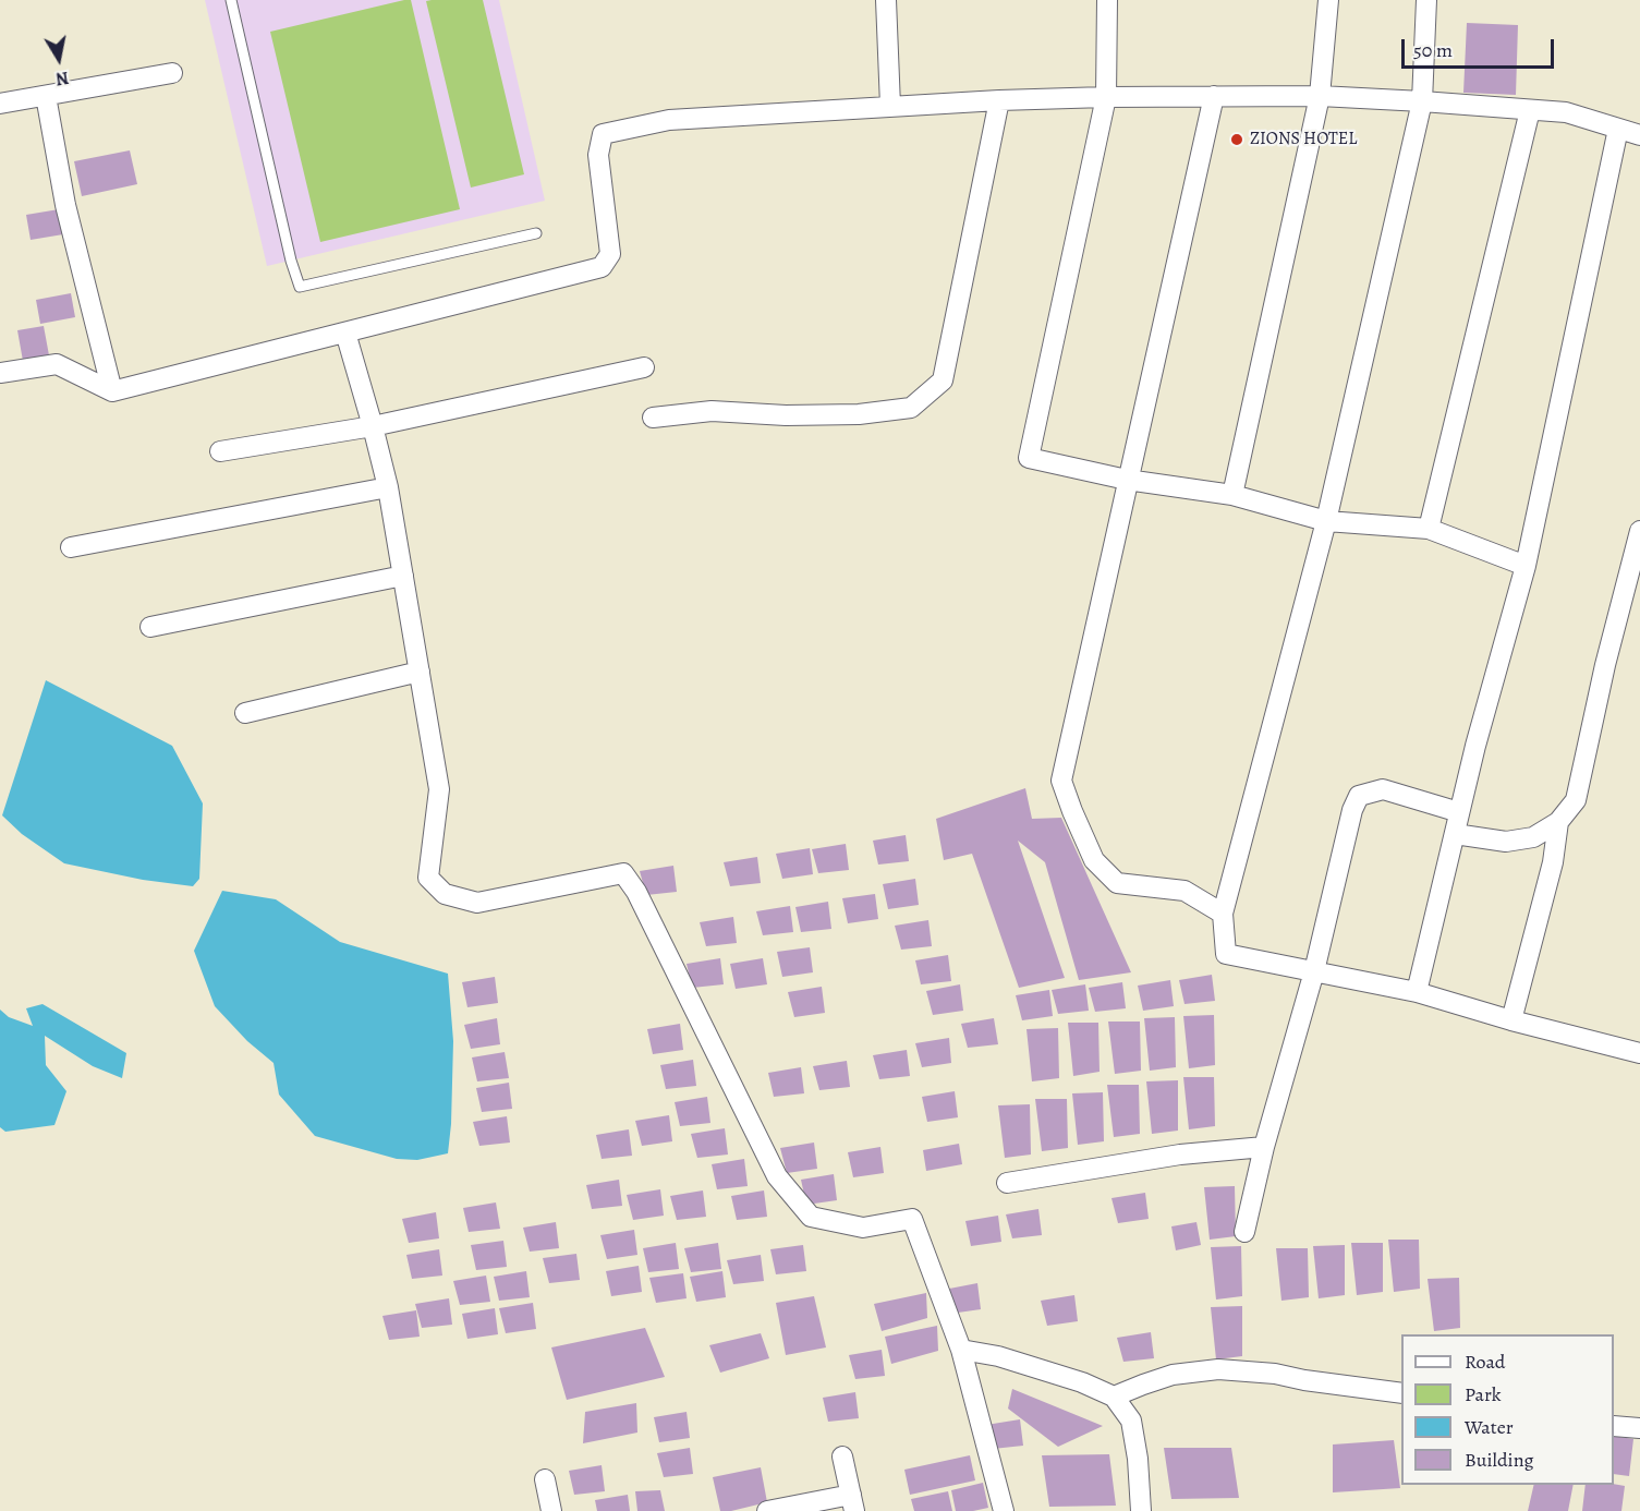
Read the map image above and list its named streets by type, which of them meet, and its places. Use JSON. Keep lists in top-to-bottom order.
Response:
{
  "places": ["ZIONS HOTEL"],
  "legend": [
    "Road",
    "Park",
    "Water",
    "Building"
  ],
  "scale_bar": "50 m",
  "north": "bottom"
}
